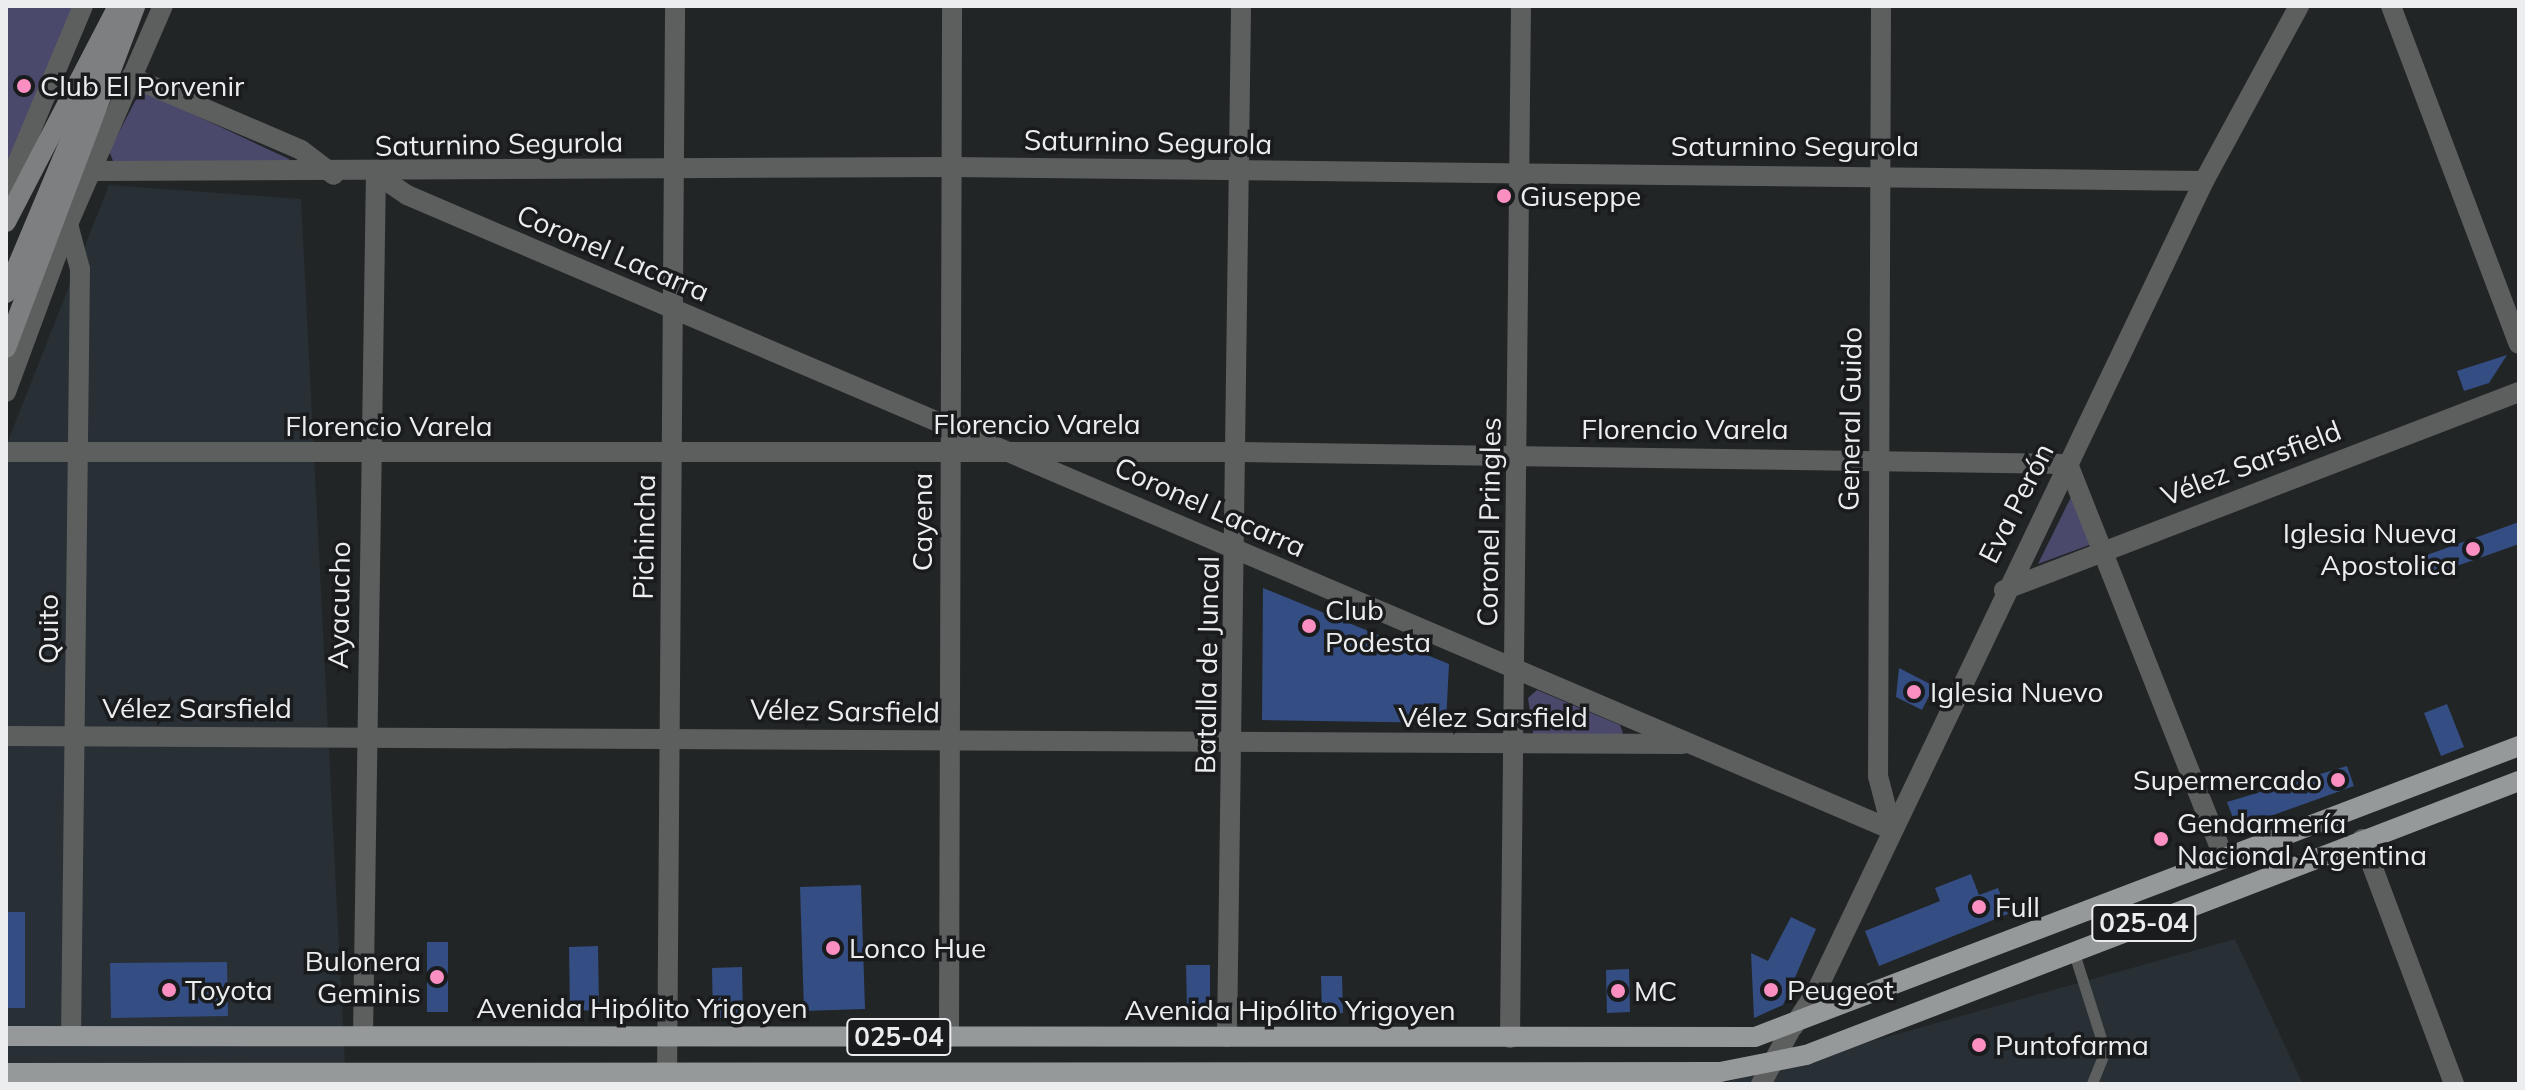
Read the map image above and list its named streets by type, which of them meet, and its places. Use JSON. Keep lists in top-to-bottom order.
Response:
{
  "streets": {
    "main road": ["025-04", "Avenida Hipólito Yrigoyen"],
    "street": [
      "Saturnino Segurola",
      "Coronel Lacarra",
      "General Guido",
      "Florencio Varela",
      "Vélez Sarsfield",
      "Eva Perón",
      "Cayena",
      "Coronel Pringles",
      "Pichincha",
      "Ayacucho",
      "Quito",
      "Batalla de Juncal"
    ]
  },
  "crossings": [
    ["Saturnino Segurola", "Coronel Lacarra"],
    ["Saturnino Segurola", "General Guido"],
    ["Saturnino Segurola", "Eva Perón"],
    ["Saturnino Segurola", "Cayena"],
    ["Saturnino Segurola", "Coronel Pringles"],
    ["Saturnino Segurola", "Pichincha"],
    ["Saturnino Segurola", "Ayacucho"],
    ["Saturnino Segurola", "Batalla de Juncal"],
    ["Coronel Lacarra", "General Guido"],
    ["Coronel Lacarra", "Florencio Varela"],
    ["Coronel Lacarra", "Vélez Sarsfield"],
    ["Coronel Lacarra", "Eva Perón"],
    ["Coronel Lacarra", "Cayena"],
    ["Coronel Lacarra", "Coronel Pringles"],
    ["Coronel Lacarra", "Pichincha"],
    ["Coronel Lacarra", "Ayacucho"],
    ["Coronel Lacarra", "Batalla de Juncal"],
    ["General Guido", "Florencio Varela"],
    ["General Guido", "Eva Perón"],
    ["Florencio Varela", "Eva Perón"],
    ["Florencio Varela", "Cayena"],
    ["Florencio Varela", "Coronel Pringles"],
    ["Florencio Varela", "Pichincha"],
    ["Florencio Varela", "Ayacucho"],
    ["Florencio Varela", "Quito"],
    ["Florencio Varela", "Batalla de Juncal"],
    ["Vélez Sarsfield", "Eva Perón"],
    ["Vélez Sarsfield", "Cayena"],
    ["Vélez Sarsfield", "Coronel Pringles"],
    ["Vélez Sarsfield", "Pichincha"],
    ["Vélez Sarsfield", "Ayacucho"],
    ["Vélez Sarsfield", "Quito"],
    ["Vélez Sarsfield", "Batalla de Juncal"],
    ["Eva Perón", "025-04"],
    ["Eva Perón", "Avenida Hipólito Yrigoyen"],
    ["Cayena", "Avenida Hipólito Yrigoyen"],
    ["Coronel Pringles", "Avenida Hipólito Yrigoyen"],
    ["Pichincha", "025-04"],
    ["Pichincha", "Avenida Hipólito Yrigoyen"],
    ["Ayacucho", "Avenida Hipólito Yrigoyen"],
    ["Quito", "Avenida Hipólito Yrigoyen"],
    ["Batalla de Juncal", "Avenida Hipólito Yrigoyen"]
  ],
  "places": [
    "Club El Porvenir",
    "Giuseppe",
    "Iglesia Nueva Apostolica",
    "Club Podesta",
    "Iglesia Nuevo",
    "Supermercado",
    "Gendarmería Nacional Argentina",
    "Full",
    "Lonco Hue",
    "Bulonera Geminis",
    "Toyota",
    "Peugeot",
    "MC",
    "Puntofarma"
  ]
}
